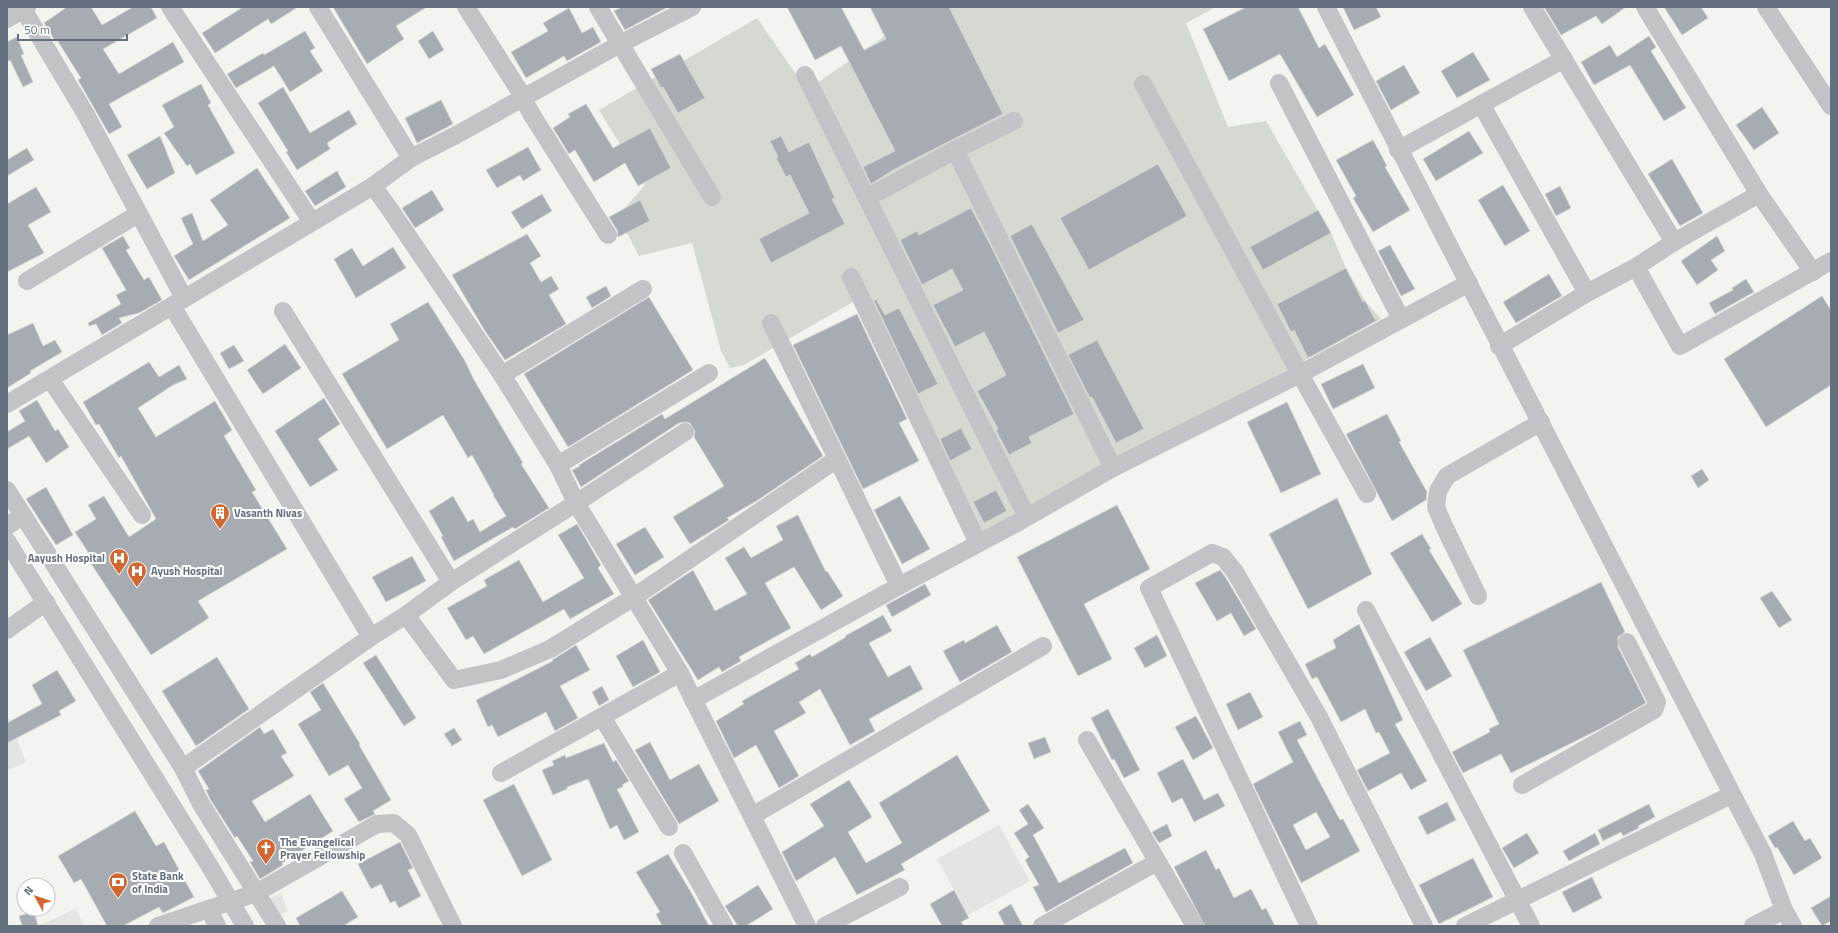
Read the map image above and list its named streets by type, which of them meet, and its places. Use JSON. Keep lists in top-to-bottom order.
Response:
{
  "places": {
    "building": ["Vasanth Nivas"],
    "hospital": ["Aayush Hospital", "Ayush Hospital"],
    "church": ["The Evangelical Prayer Fellowship"],
    "bank": ["State Bank of India"]
  },
  "scale_bar": "50 m",
  "north": "top left"
}
